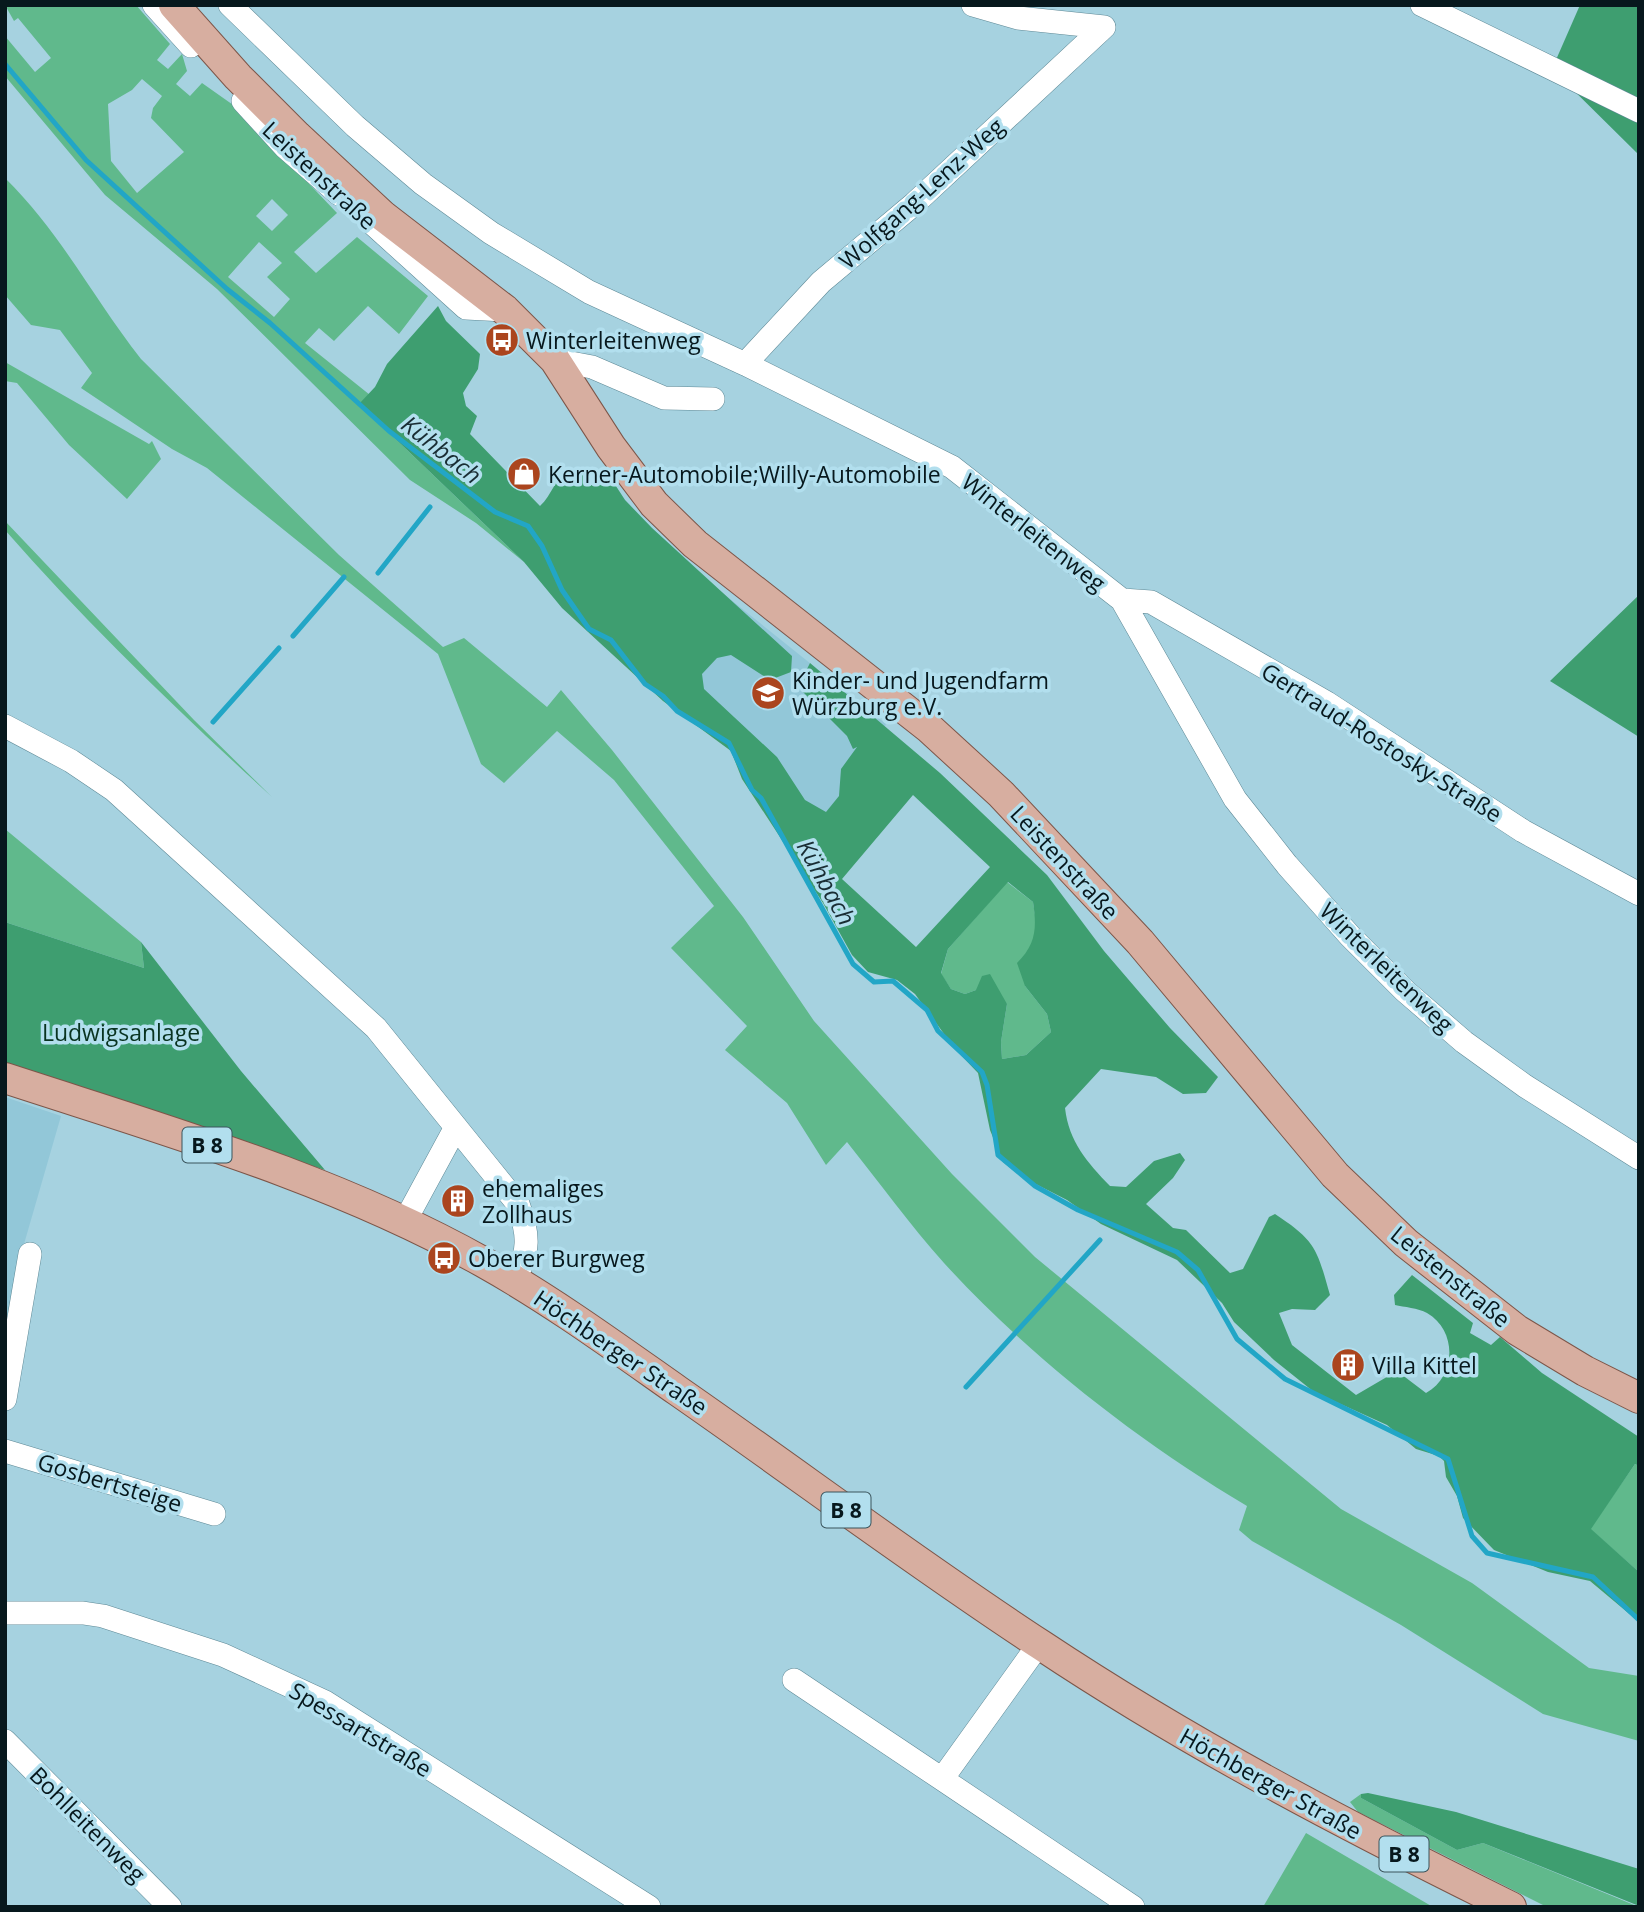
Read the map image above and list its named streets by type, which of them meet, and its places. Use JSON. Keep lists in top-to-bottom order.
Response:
{
  "streets": {
    "main road": ["Leistenstraße", "B 8", "Höchberger Straße"],
    "street": [
      "Wolfgang-Lenz-Weg",
      "Winterleitenweg",
      "Gertraud-Rostosky-Straße",
      "Gosbertsteige",
      "Spessartstraße",
      "Bohlleitenweg"
    ]
  },
  "crossings": [
    ["Wolfgang-Lenz-Weg", "Winterleitenweg"],
    ["Winterleitenweg", "Gertraud-Rostosky-Straße"]
  ],
  "water": ["Kühbach"],
  "parks": ["Ludwigsanlage"],
  "places": {
    "bus stop": ["Winterleitenweg", "Oberer Burgweg"],
    "shop": ["Kerner-Automobile;Willy-Automobile"],
    "school or university": ["Kinder- und Jugendfarm Würzburg e.V."],
    "building": ["ehemaliges Zollhaus", "Villa Kittel"]
  }
}
